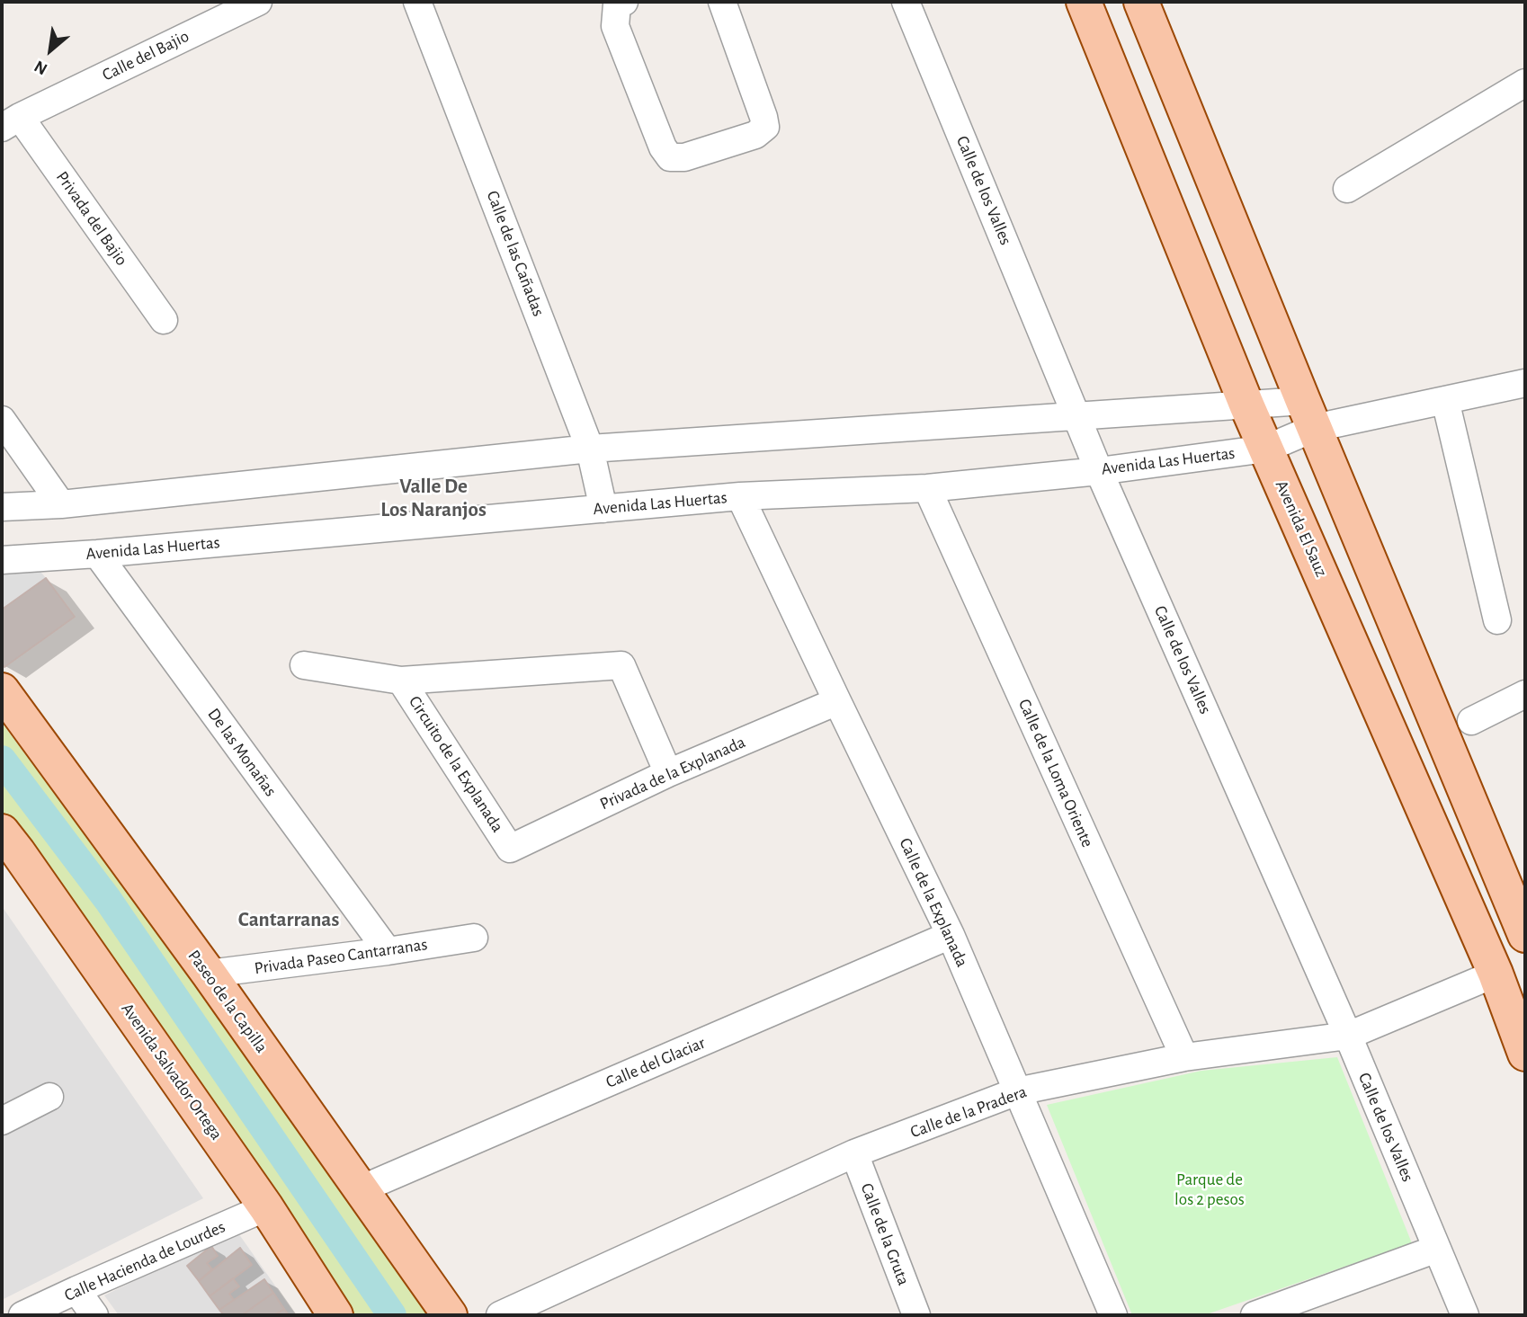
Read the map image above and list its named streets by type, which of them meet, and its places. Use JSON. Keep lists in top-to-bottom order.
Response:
{
  "streets": {
    "main road": ["Avenida El Sauz", "Paseo de la Capilla", "Avenida Salvador Ortega"],
    "street": [
      "Calle del Bajio",
      "Calle de los Valles",
      "Privada del Bajio",
      "Calle de las Cañadas",
      "Avenida Las Huertas",
      "De las Monañas",
      "Circuito de la Explanada",
      "Privada de la Explanada",
      "Calle de la Loma Oriente",
      "Calle de la Explanada",
      "Privada Paseo Cantarranas",
      "Calle del Glaciar",
      "Calle de la Pradera",
      "Calle de la Gruta",
      "Calle Hacienda de Lourdes"
    ]
  },
  "crossings": [
    ["Calle del Bajio", "Privada del Bajio"],
    ["Calle de los Valles", "Avenida Las Huertas"],
    ["Calle de los Valles", "Calle de la Pradera"],
    ["Calle de las Cañadas", "Avenida Las Huertas"],
    ["Avenida Las Huertas", "Avenida El Sauz"],
    ["Avenida Las Huertas", "De las Monañas"],
    ["Avenida Las Huertas", "Calle de la Loma Oriente"],
    ["Avenida Las Huertas", "Calle de la Explanada"],
    ["Avenida El Sauz", "Calle de la Pradera"],
    ["De las Monañas", "Privada Paseo Cantarranas"],
    ["Circuito de la Explanada", "Privada de la Explanada"],
    ["Privada de la Explanada", "Calle de la Explanada"],
    ["Calle de la Loma Oriente", "Calle de la Pradera"],
    ["Calle de la Explanada", "Calle del Glaciar"],
    ["Calle de la Explanada", "Calle de la Pradera"],
    ["Privada Paseo Cantarranas", "Paseo de la Capilla"],
    ["Paseo de la Capilla", "Calle del Glaciar"],
    ["Avenida Salvador Ortega", "Calle Hacienda de Lourdes"],
    ["Calle de la Pradera", "Calle de la Gruta"]
  ],
  "districts": ["Valle De Los Naranjos", "Cantarranas"],
  "parks": ["Parque de los 2 pesos"],
  "north": "bottom left"
}
